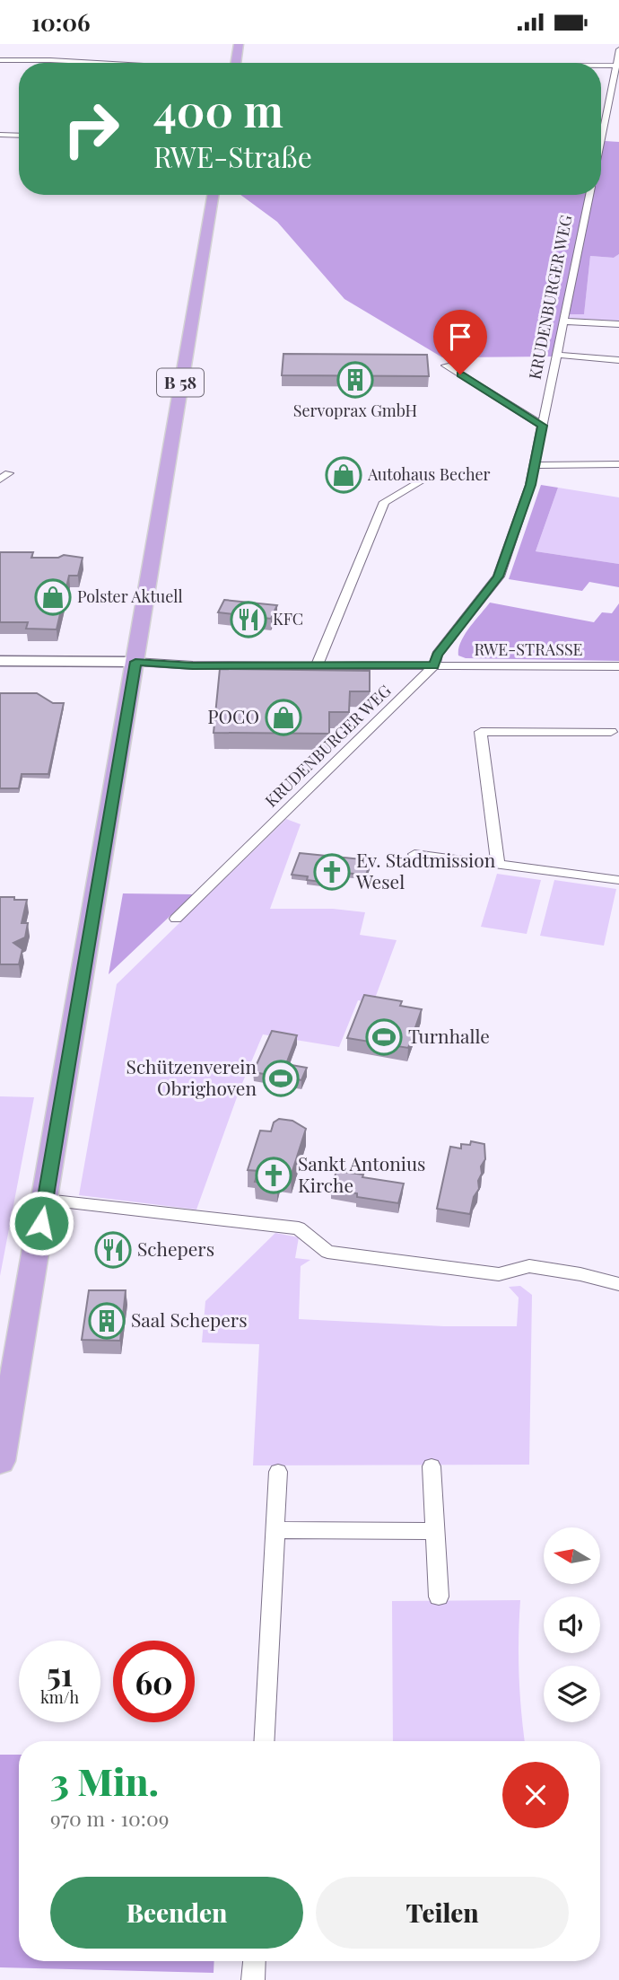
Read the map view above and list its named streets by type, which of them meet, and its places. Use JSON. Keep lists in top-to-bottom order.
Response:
{
  "streets": {
    "main road": ["B 58"],
    "street": ["KRUDENBURGER WEG", "RWE-STRASSE"]
  },
  "crossings": [
    ["KRUDENBURGER WEG", "RWE-STRASSE"],
    ["B 58", "RWE-STRASSE"]
  ],
  "places": {
    "building": ["Servoprax GmbH", "Saal Schepers"],
    "shop": ["Autohaus Becher", "Polster Aktuell", "POCO"],
    "restaurant": ["KFC", "Schepers"],
    "church": ["Ev. Stadtmission Wesel", "Sankt Antonius Kirche"],
    "sports": ["Turnhalle", "Schützenverein Obrighoven"]
  },
  "north": "left",
  "page": {
    "status": "10:06",
    "turn": ["400 m", "RWE-Straße"],
    "speed": "51 km/h",
    "limit": "60",
    "heading": ["3 Min.", "970 m · 10:09"],
    "buttons": ["Beenden", "Teilen"]
  }
}
